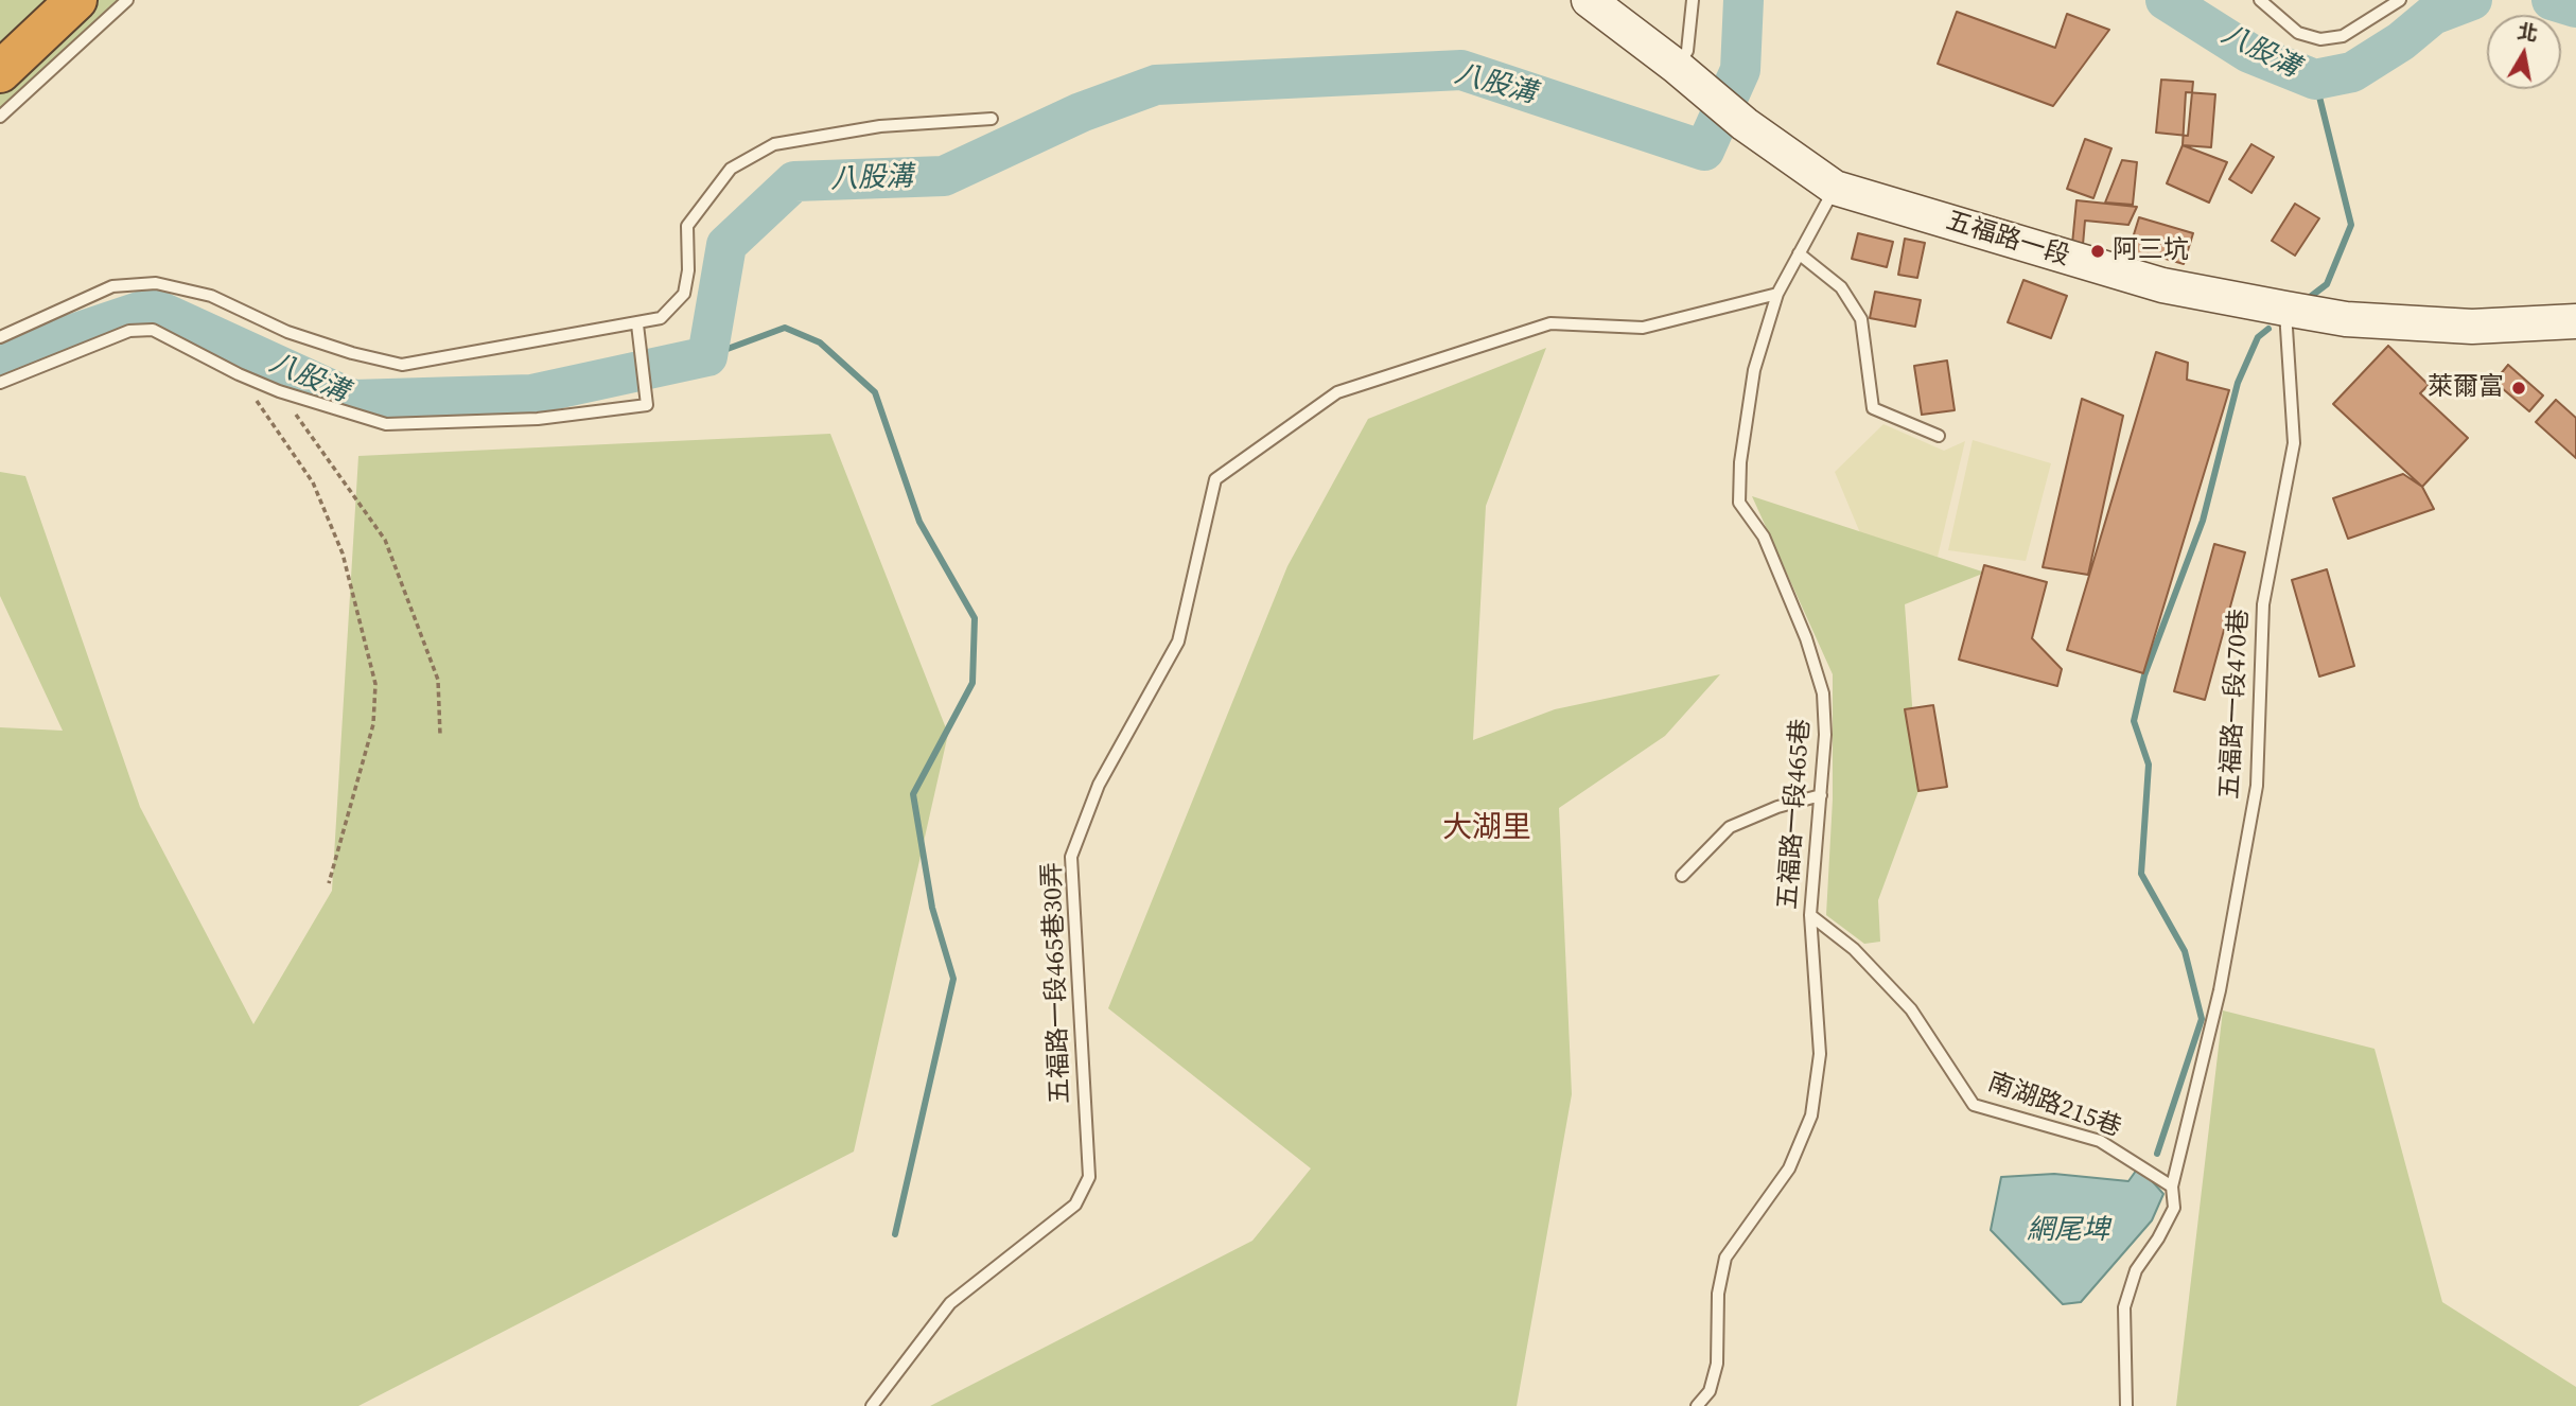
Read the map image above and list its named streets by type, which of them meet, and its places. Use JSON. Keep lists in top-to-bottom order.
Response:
{
  "streets": {
    "main road": ["五福路一段"],
    "lane": [
      "五福路一段470巷",
      "五福路一段465巷",
      "五福路一段465巷30弄",
      "南湖路215巷"
    ]
  },
  "crossings": [
    ["五福路一段", "五福路一段470巷"],
    ["五福路一段", "五福路一段465巷"],
    ["五福路一段470巷", "南湖路215巷"],
    ["五福路一段465巷", "五福路一段465巷30弄"],
    ["五福路一段465巷", "南湖路215巷"]
  ],
  "districts": ["大湖里"],
  "water": ["八股溝", "網尾埤"],
  "places": ["阿三坑", "萊爾富"],
  "north": "top"
}
